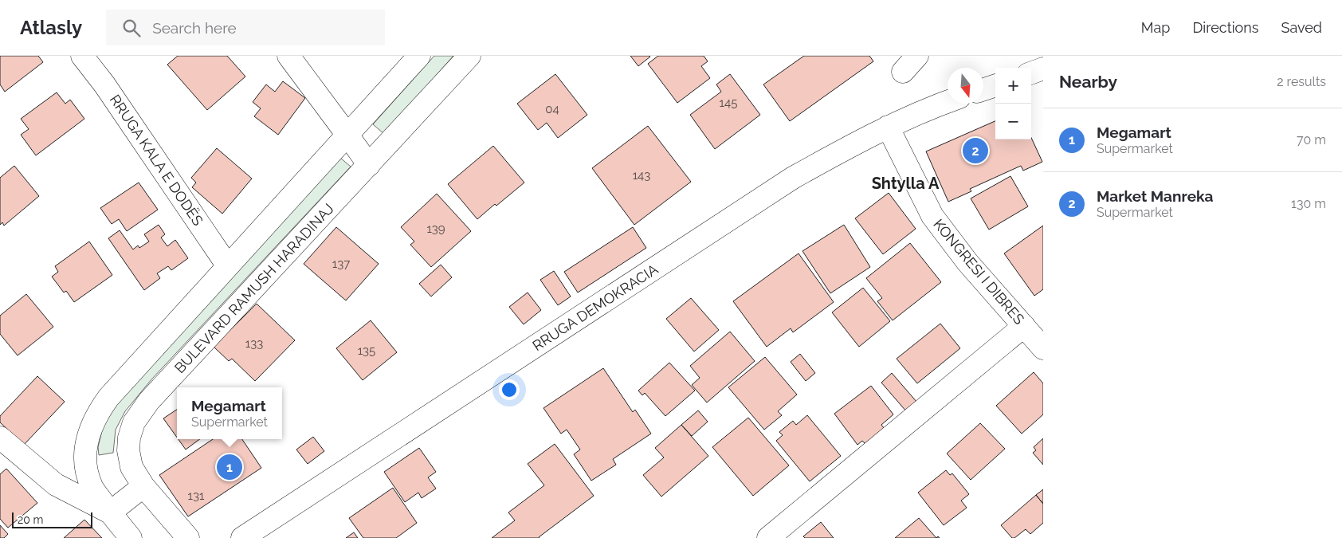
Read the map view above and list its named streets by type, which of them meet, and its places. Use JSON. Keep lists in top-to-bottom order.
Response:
{
  "streets": {
    "street": [
      "RRUGA KALA E DODËS",
      "KONGRESI I DIBRES",
      "BULEVARD RAMUSH HARADINAJ",
      "RRUGA DEMOKRACIA"
    ]
  },
  "crossings": [
    ["KONGRESI I DIBRES", "RRUGA DEMOKRACIA"]
  ],
  "districts": ["Shtylla A"],
  "house_numbers": [
    "145",
    "04",
    "143",
    "139",
    "137",
    "133",
    "135",
    "131"
  ],
  "scale_bar": "20 m",
  "north": "bottom",
  "page": {
    "header": "Atlasly",
    "search": "Search here",
    "nav": ["Map", "Directions", "Saved"],
    "heading": ["Nearby", "2 results"],
    "map_buttons": ["+", "−"],
    "list": [
      {
        "mark": "1",
        "name": "Megamart",
        "note": "Supermarket",
        "value": "70 m"
      },
      {
        "mark": "2",
        "name": "Market Manreka",
        "note": "Supermarket",
        "value": "130 m"
      }
    ],
    "pins": ["2", "1"],
    "popup": ["Megamart", "Supermarket"],
    "scale": "20 m"
  }
}
